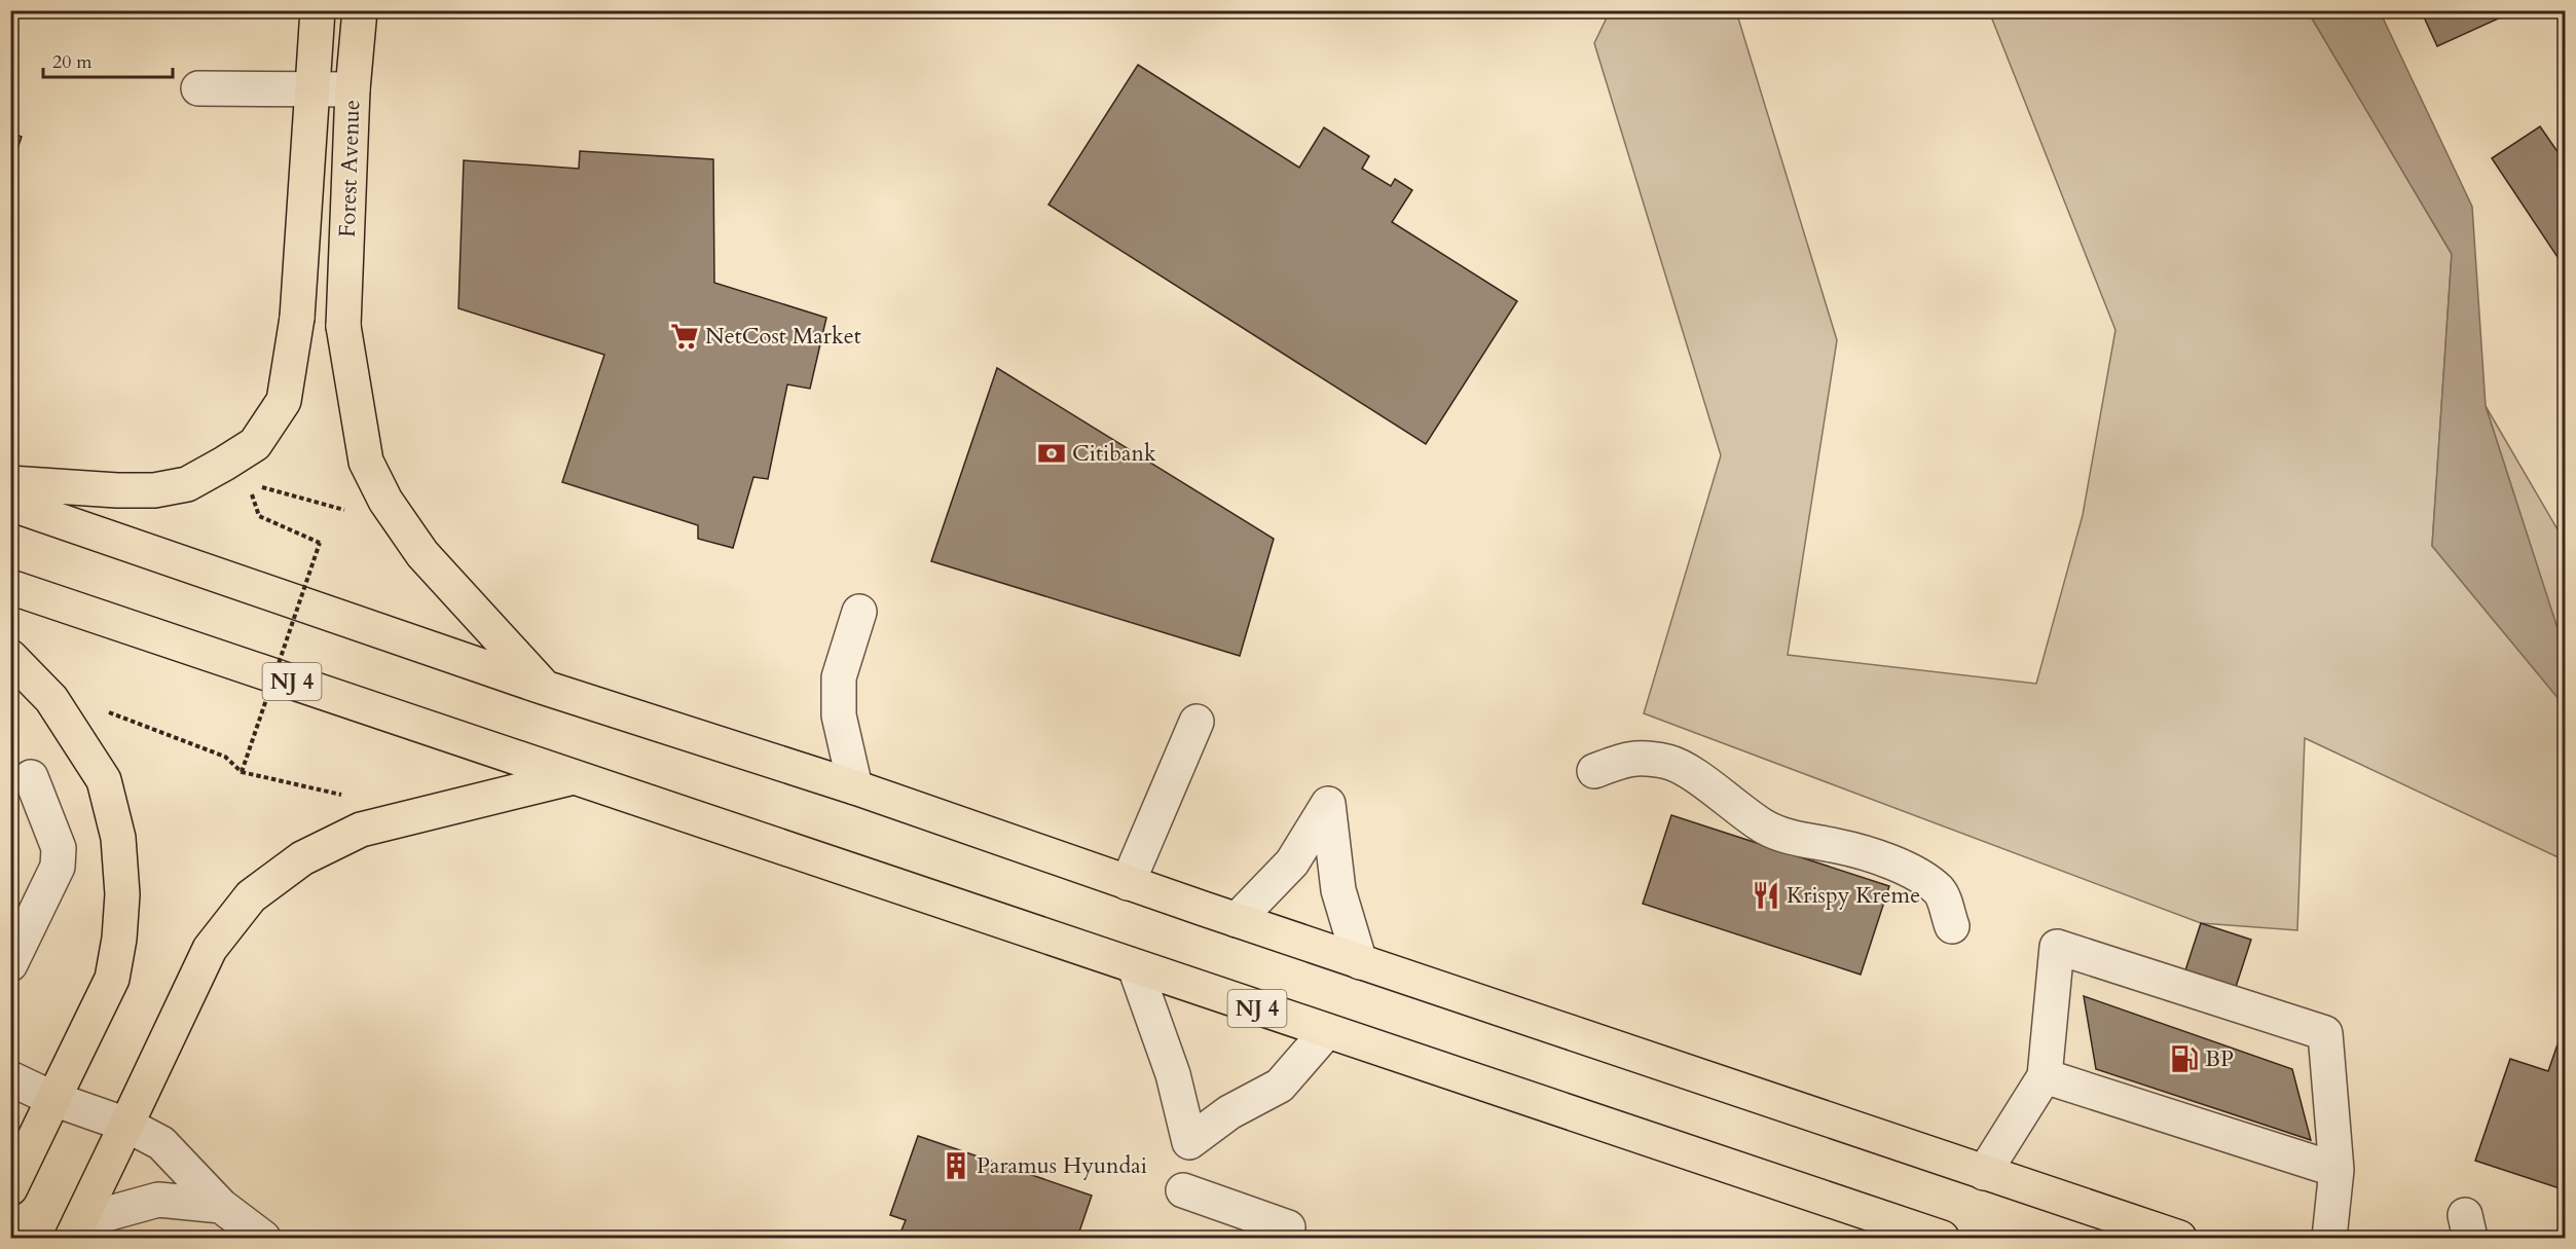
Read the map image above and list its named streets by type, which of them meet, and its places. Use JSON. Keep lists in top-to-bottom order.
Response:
{
  "streets": {
    "main road": ["Forest Avenue", "NJ 4"]
  },
  "places": {
    "supermarket": ["NetCost Market"],
    "bank": ["Citibank"],
    "restaurant": ["Krispy Kreme"],
    "fuel station": ["BP"],
    "building": ["Paramus Hyundai"]
  },
  "scale_bar": "20 m"
}
